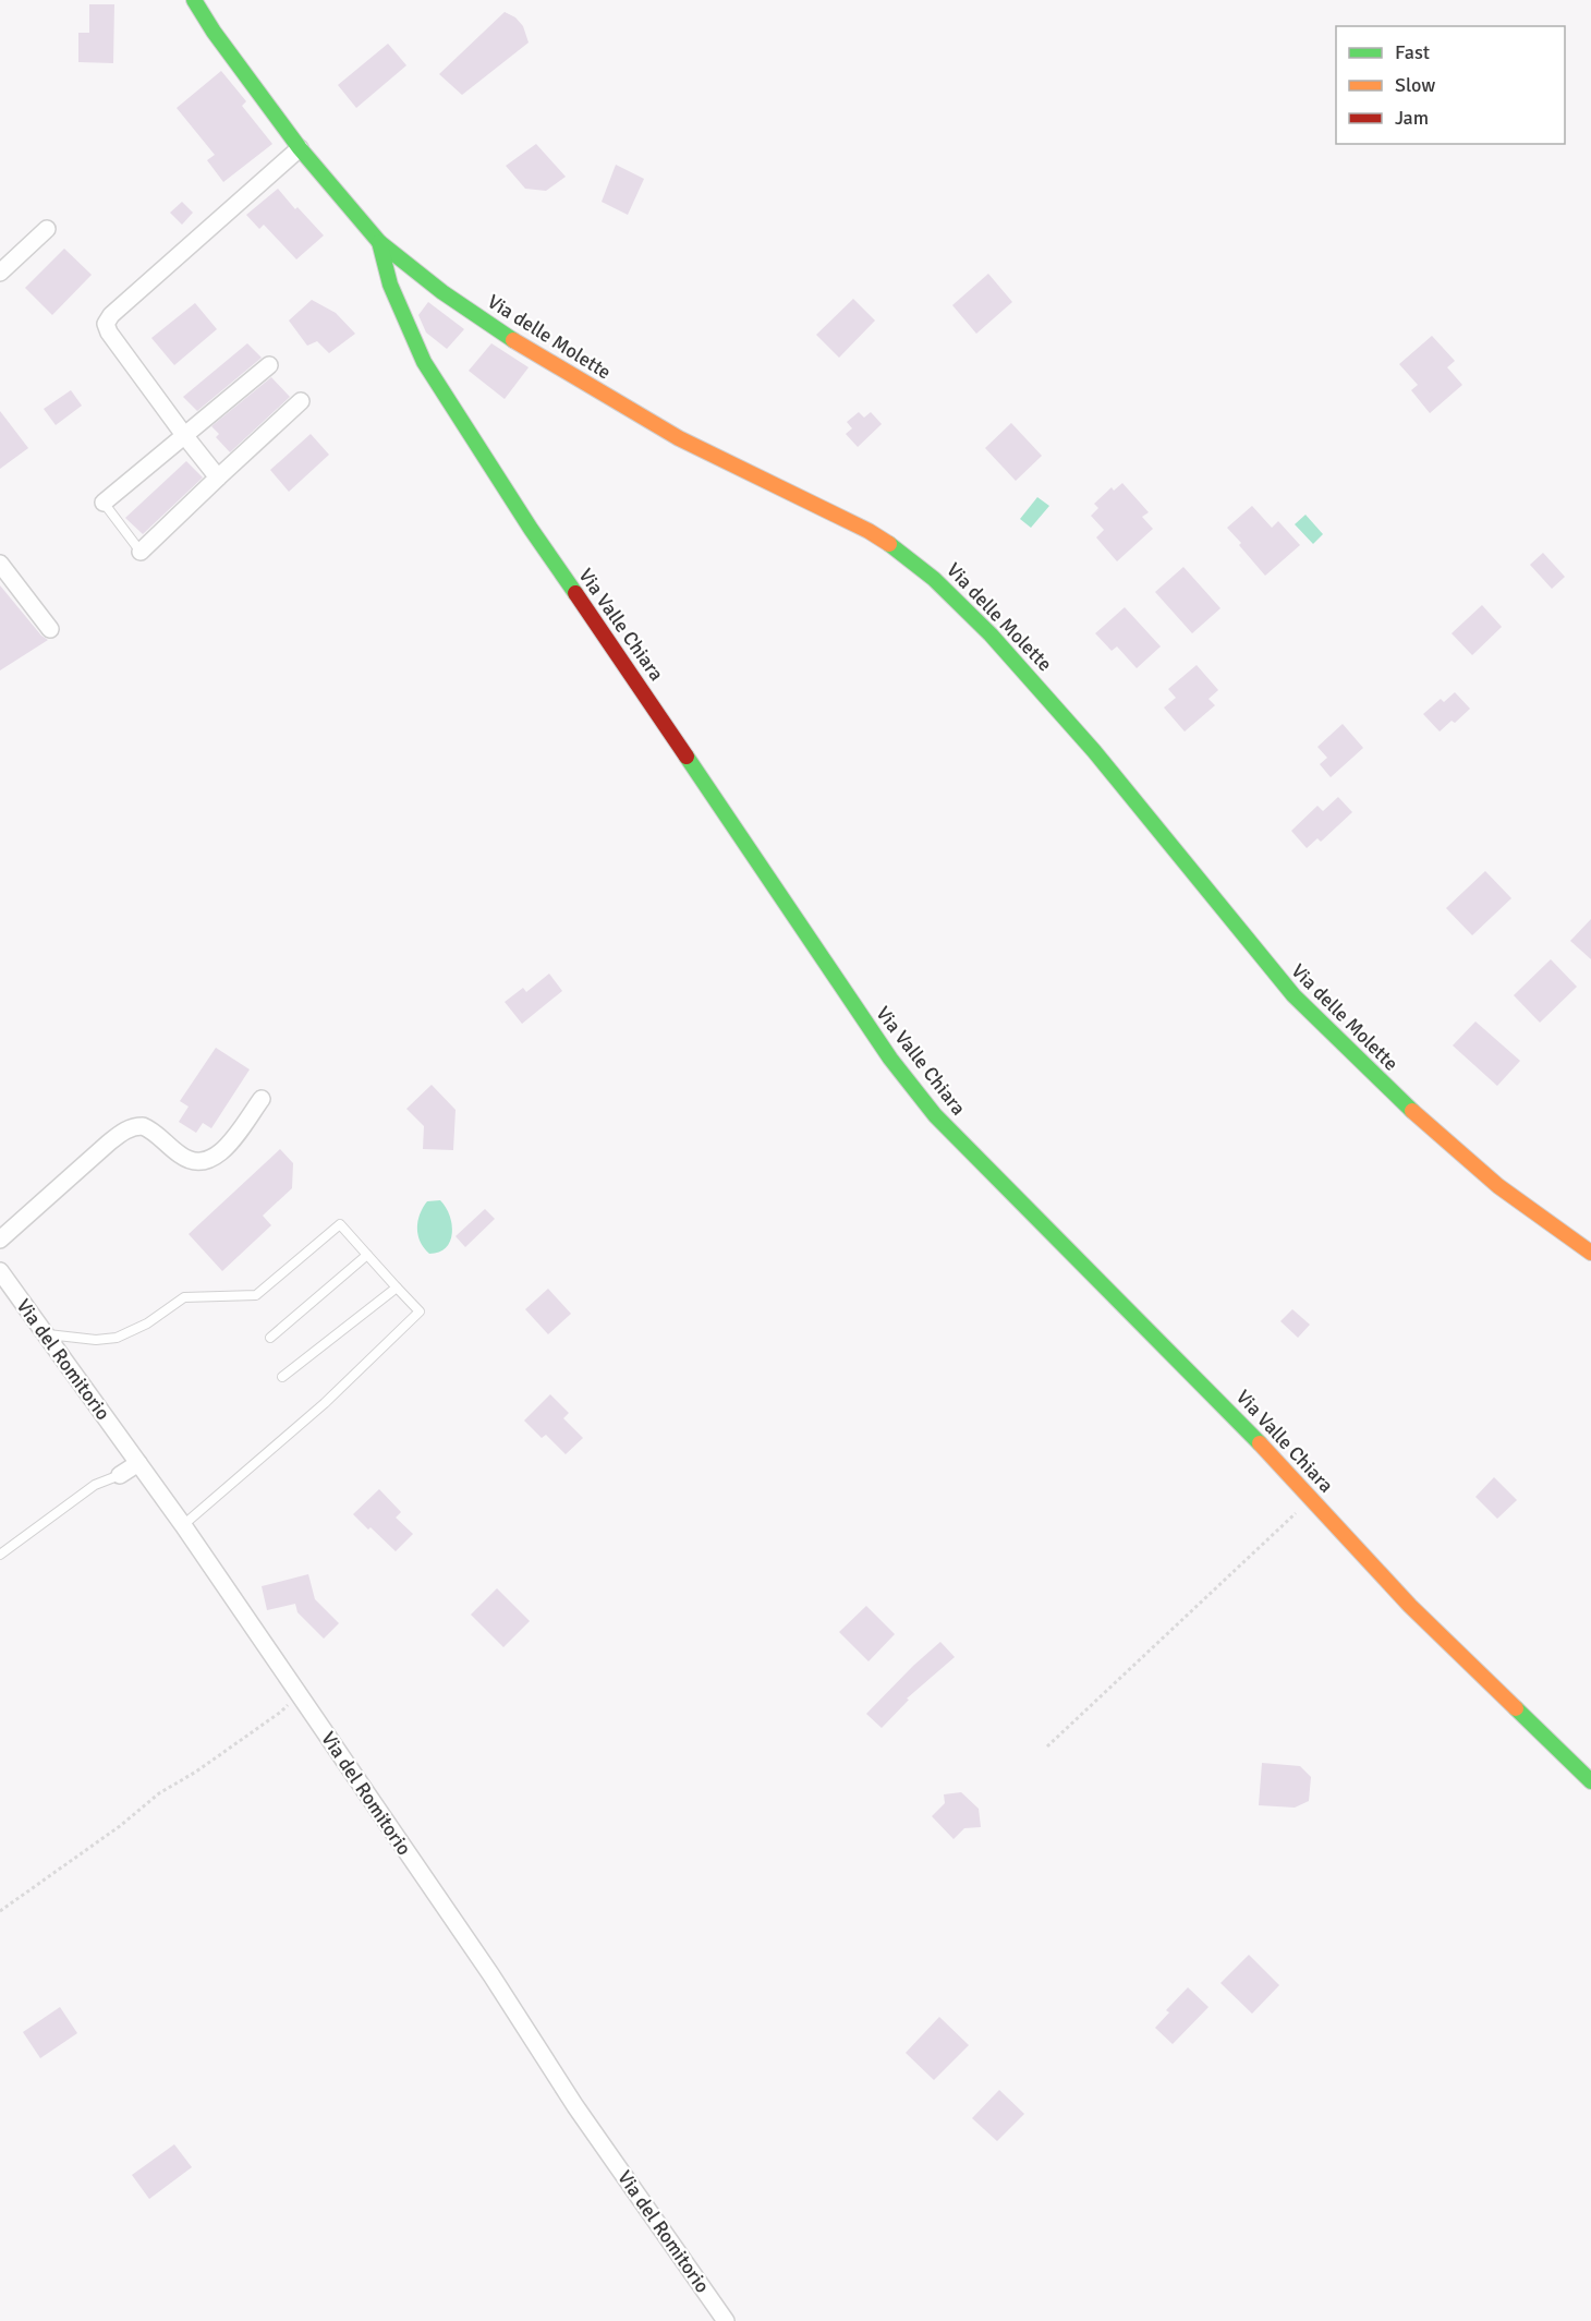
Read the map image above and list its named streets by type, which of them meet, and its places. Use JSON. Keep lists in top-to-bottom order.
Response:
{
  "streets": {
    "street": ["Via delle Molette", "Via Valle Chiara", "Via del Romitorio"]
  },
  "crossings": [
    ["Via delle Molette", "Via Valle Chiara"]
  ],
  "legend": ["Fast", "Slow", "Jam"]
}
